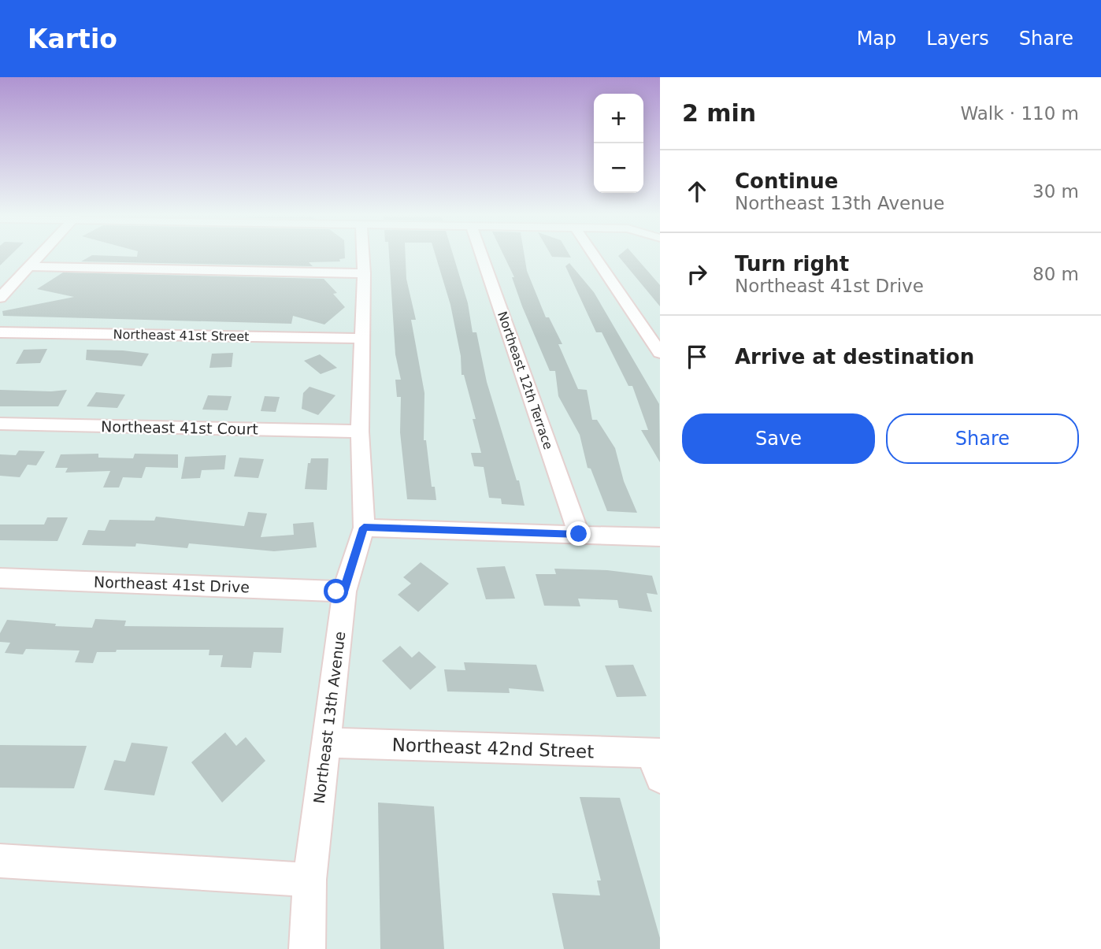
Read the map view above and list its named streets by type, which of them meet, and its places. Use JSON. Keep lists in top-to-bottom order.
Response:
{
  "streets": {
    "street": [
      "Northeast 41st Street",
      "Northeast 12th Terrace",
      "Northeast 41st Court",
      "Northeast 41st Drive",
      "Northeast 13th Avenue",
      "Northeast 42nd Street"
    ]
  },
  "crossings": [
    ["Northeast 41st Street", "Northeast 13th Avenue"],
    ["Northeast 41st Court", "Northeast 13th Avenue"],
    ["Northeast 41st Drive", "Northeast 13th Avenue"],
    ["Northeast 13th Avenue", "Northeast 42nd Street"]
  ],
  "page": {
    "header": "Kartio",
    "nav": ["Map", "Layers", "Share"],
    "heading": ["2 min", "Walk · 110 m"],
    "map_buttons": ["+", "−"],
    "list": [
      ["Continue", "Northeast 13th Avenue", "30 m"],
      ["Turn right", "Northeast 41st Drive", "80 m"],
      "Arrive at destination"
    ],
    "buttons": ["Save", "Share"]
  }
}
